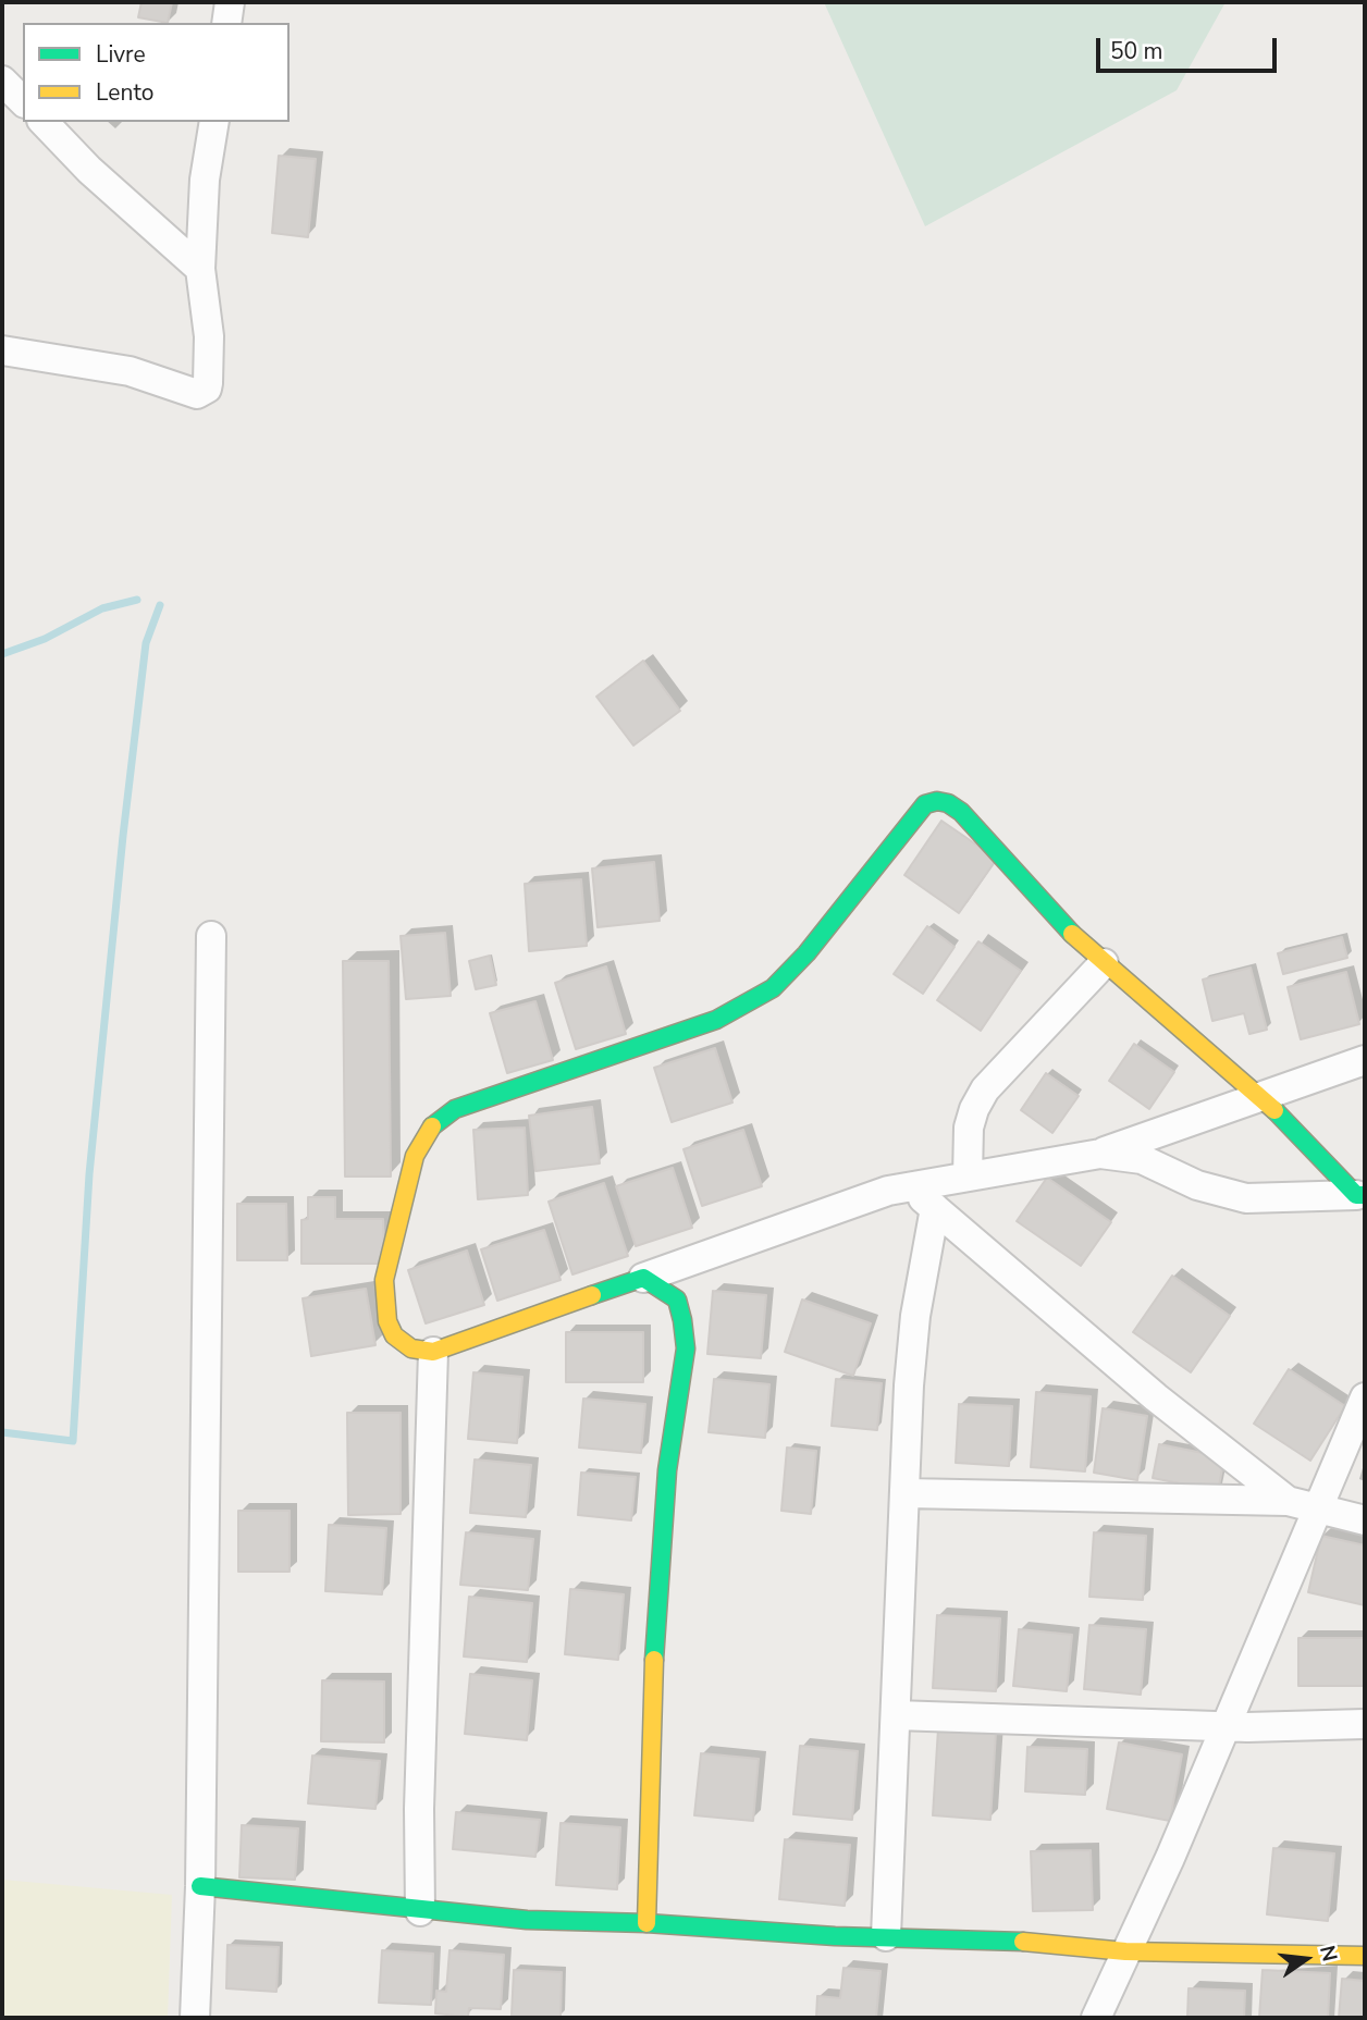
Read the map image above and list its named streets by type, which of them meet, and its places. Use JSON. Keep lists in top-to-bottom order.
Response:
{
  "legend": ["Livre", "Lento"],
  "scale_bar": "50 m",
  "north": "right"
}
